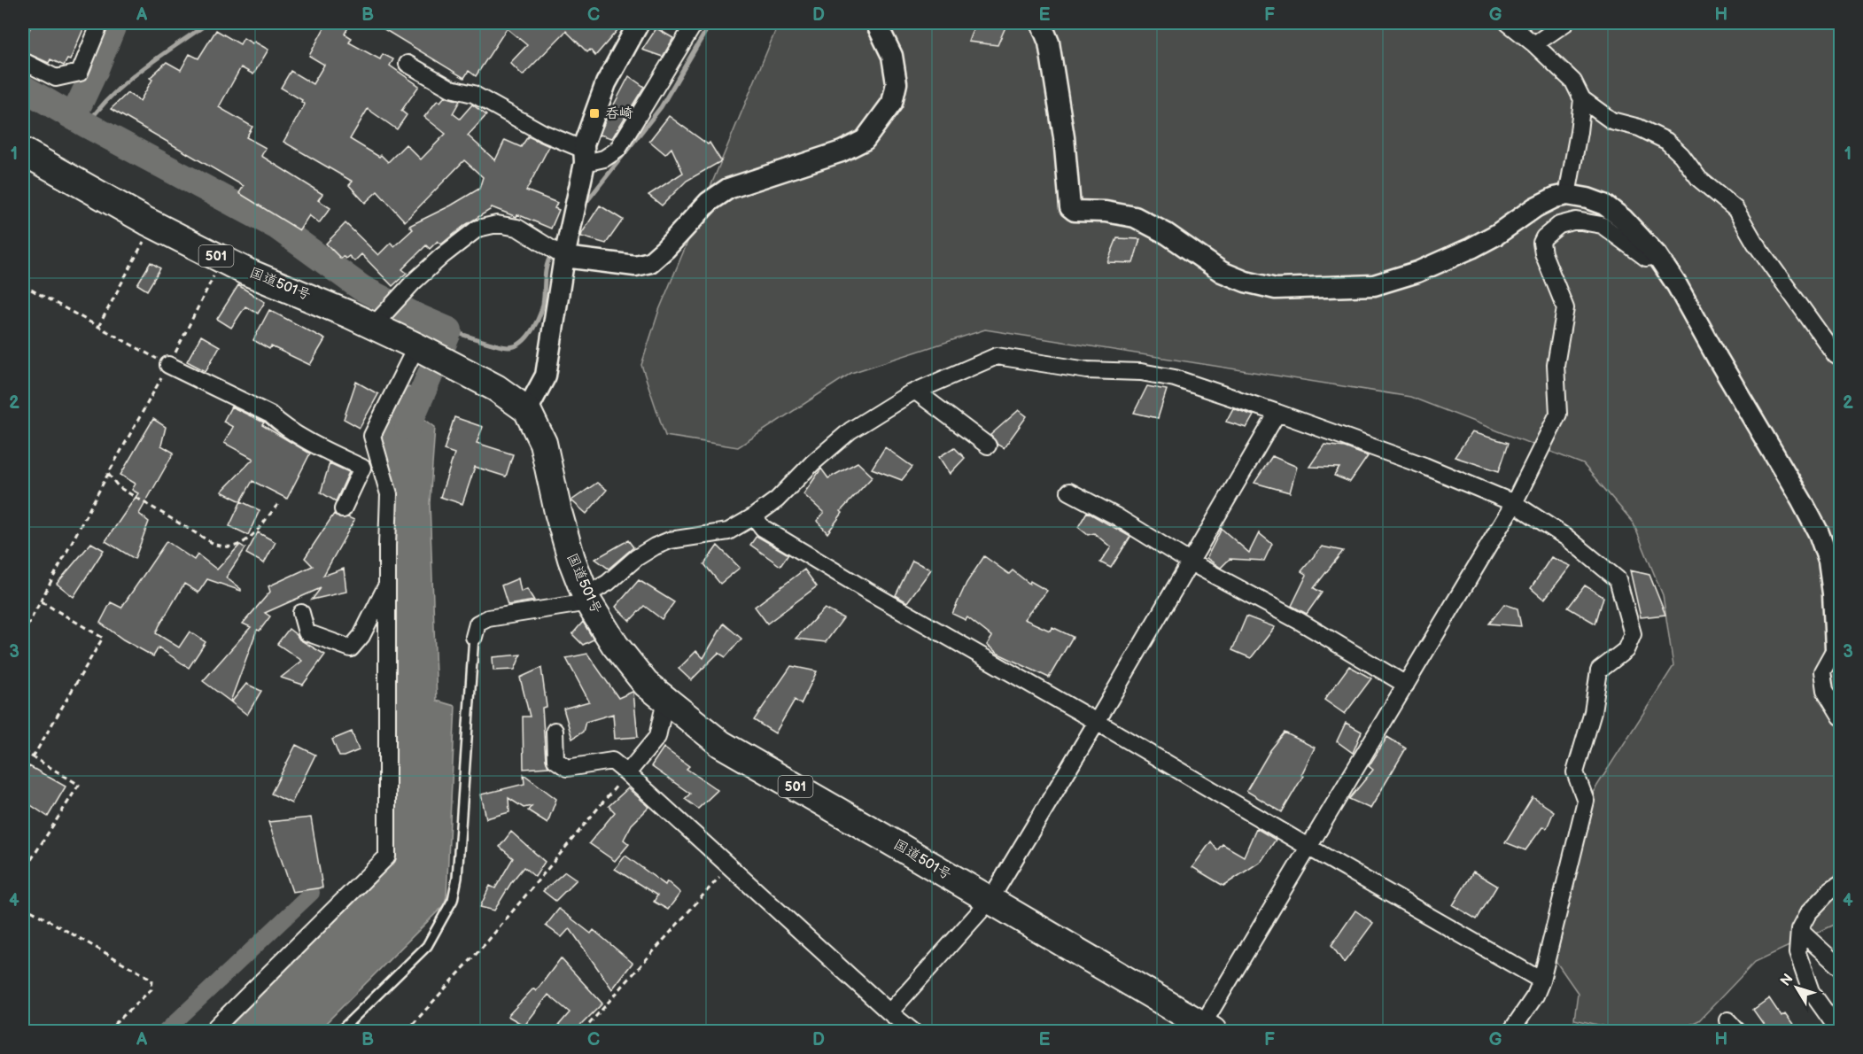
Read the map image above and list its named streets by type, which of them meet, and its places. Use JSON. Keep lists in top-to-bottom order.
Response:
{
  "streets": {
    "highway": ["501", "国道501号"]
  },
  "places": {
    "transit": ["呑崎"]
  },
  "north": "top left",
  "grid": {
    "columns": [
      "A",
      "B",
      "C",
      "D",
      "E",
      "F",
      "G",
      "H"
    ],
    "rows": [
      "1",
      "2",
      "3",
      "4"
    ]
  }
}
